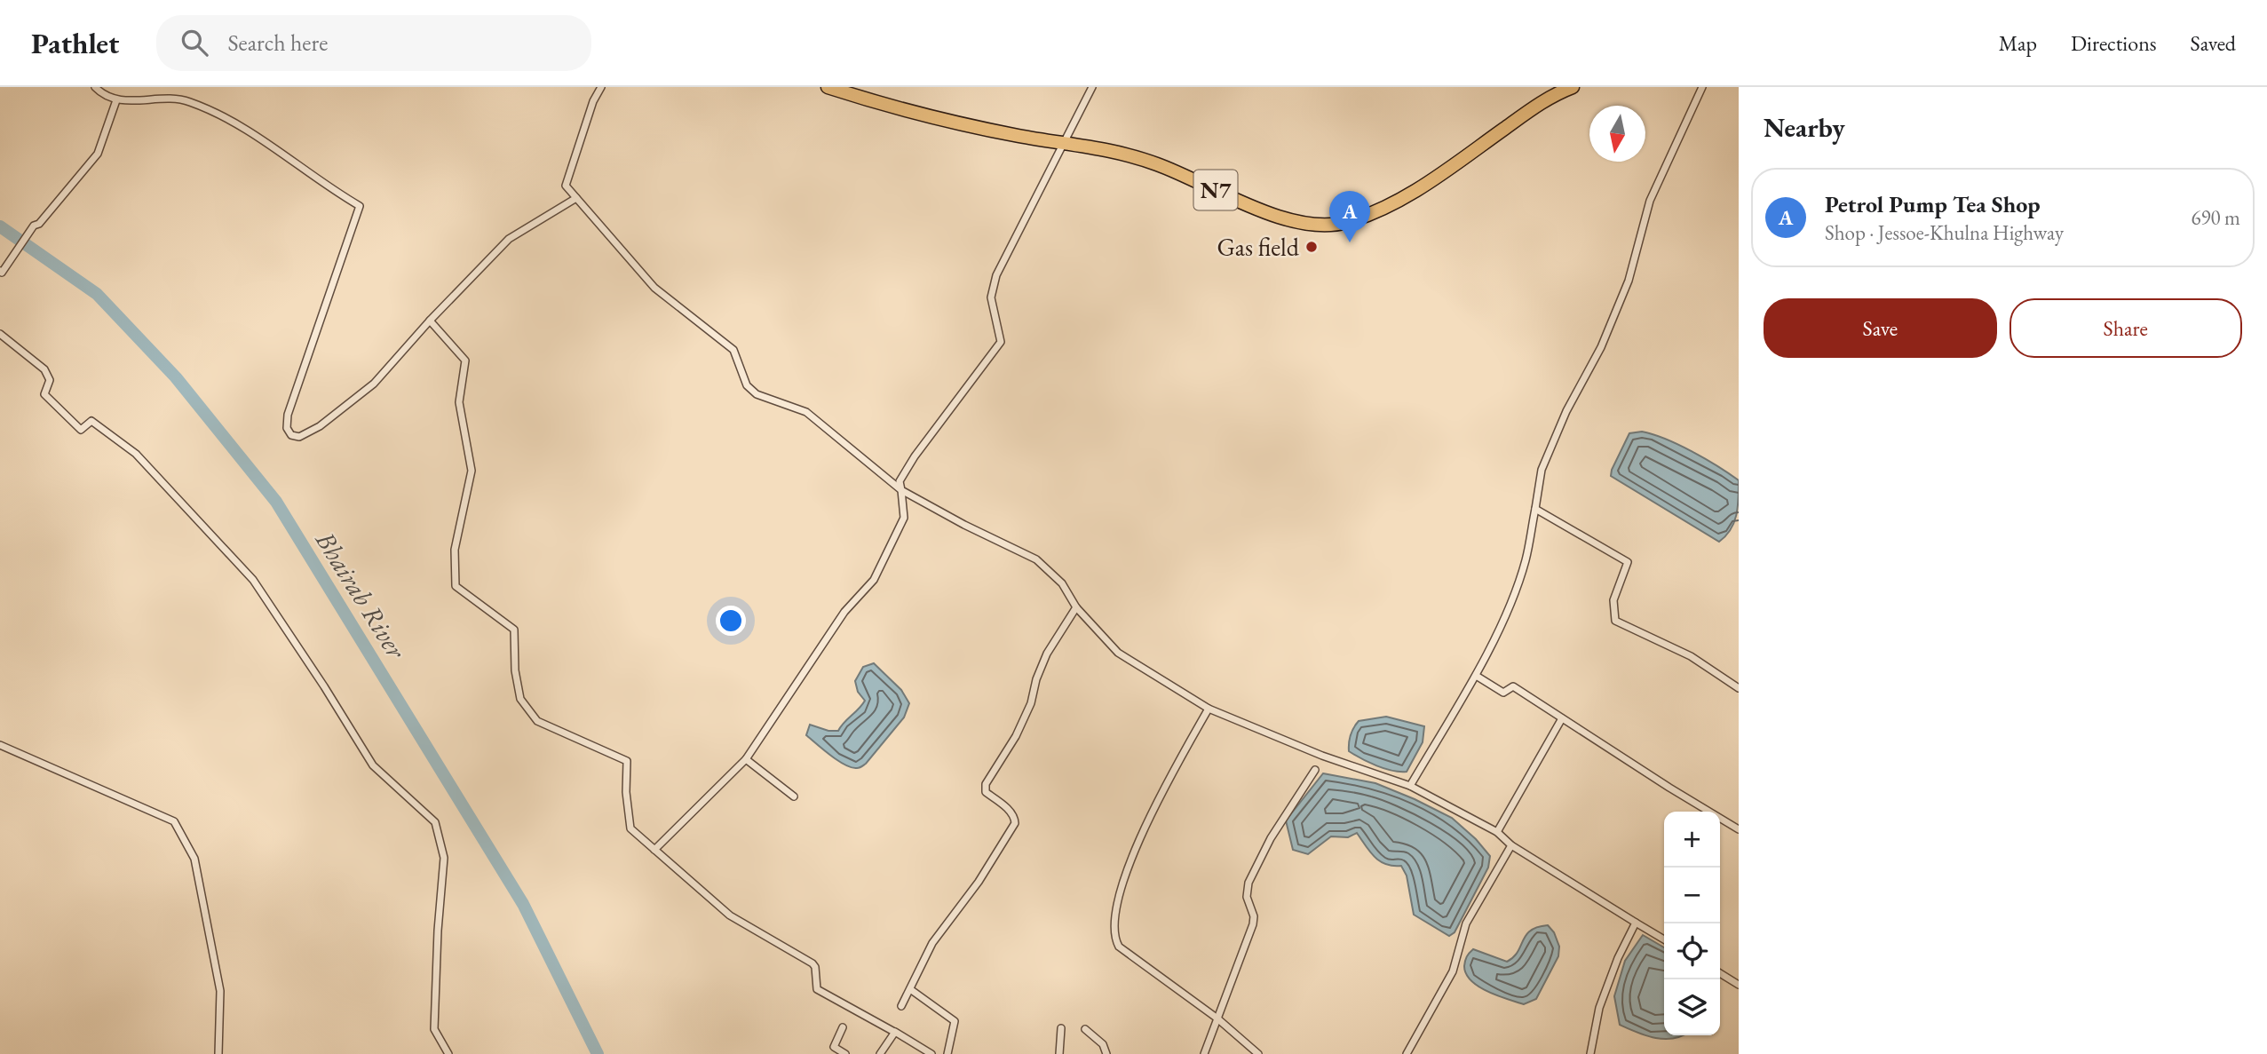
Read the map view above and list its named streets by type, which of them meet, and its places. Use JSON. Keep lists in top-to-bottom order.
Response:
{
  "streets": {
    "highway": ["N7"]
  },
  "water": ["Bhairab River"],
  "places": ["Gas field"],
  "north": "bottom",
  "page": {
    "header": "Pathlet",
    "search": "Search here",
    "nav": ["Map", "Directions", "Saved"],
    "heading": "Nearby",
    "list": [
      {
        "mark": "A",
        "name": "Petrol Pump Tea Shop",
        "note": "Shop · Jessoe-Khulna Highway",
        "value": "690 m"
      }
    ],
    "pins": "A",
    "buttons": ["Save", "Share"],
    "map_buttons": ["+", "−"]
  }
}
